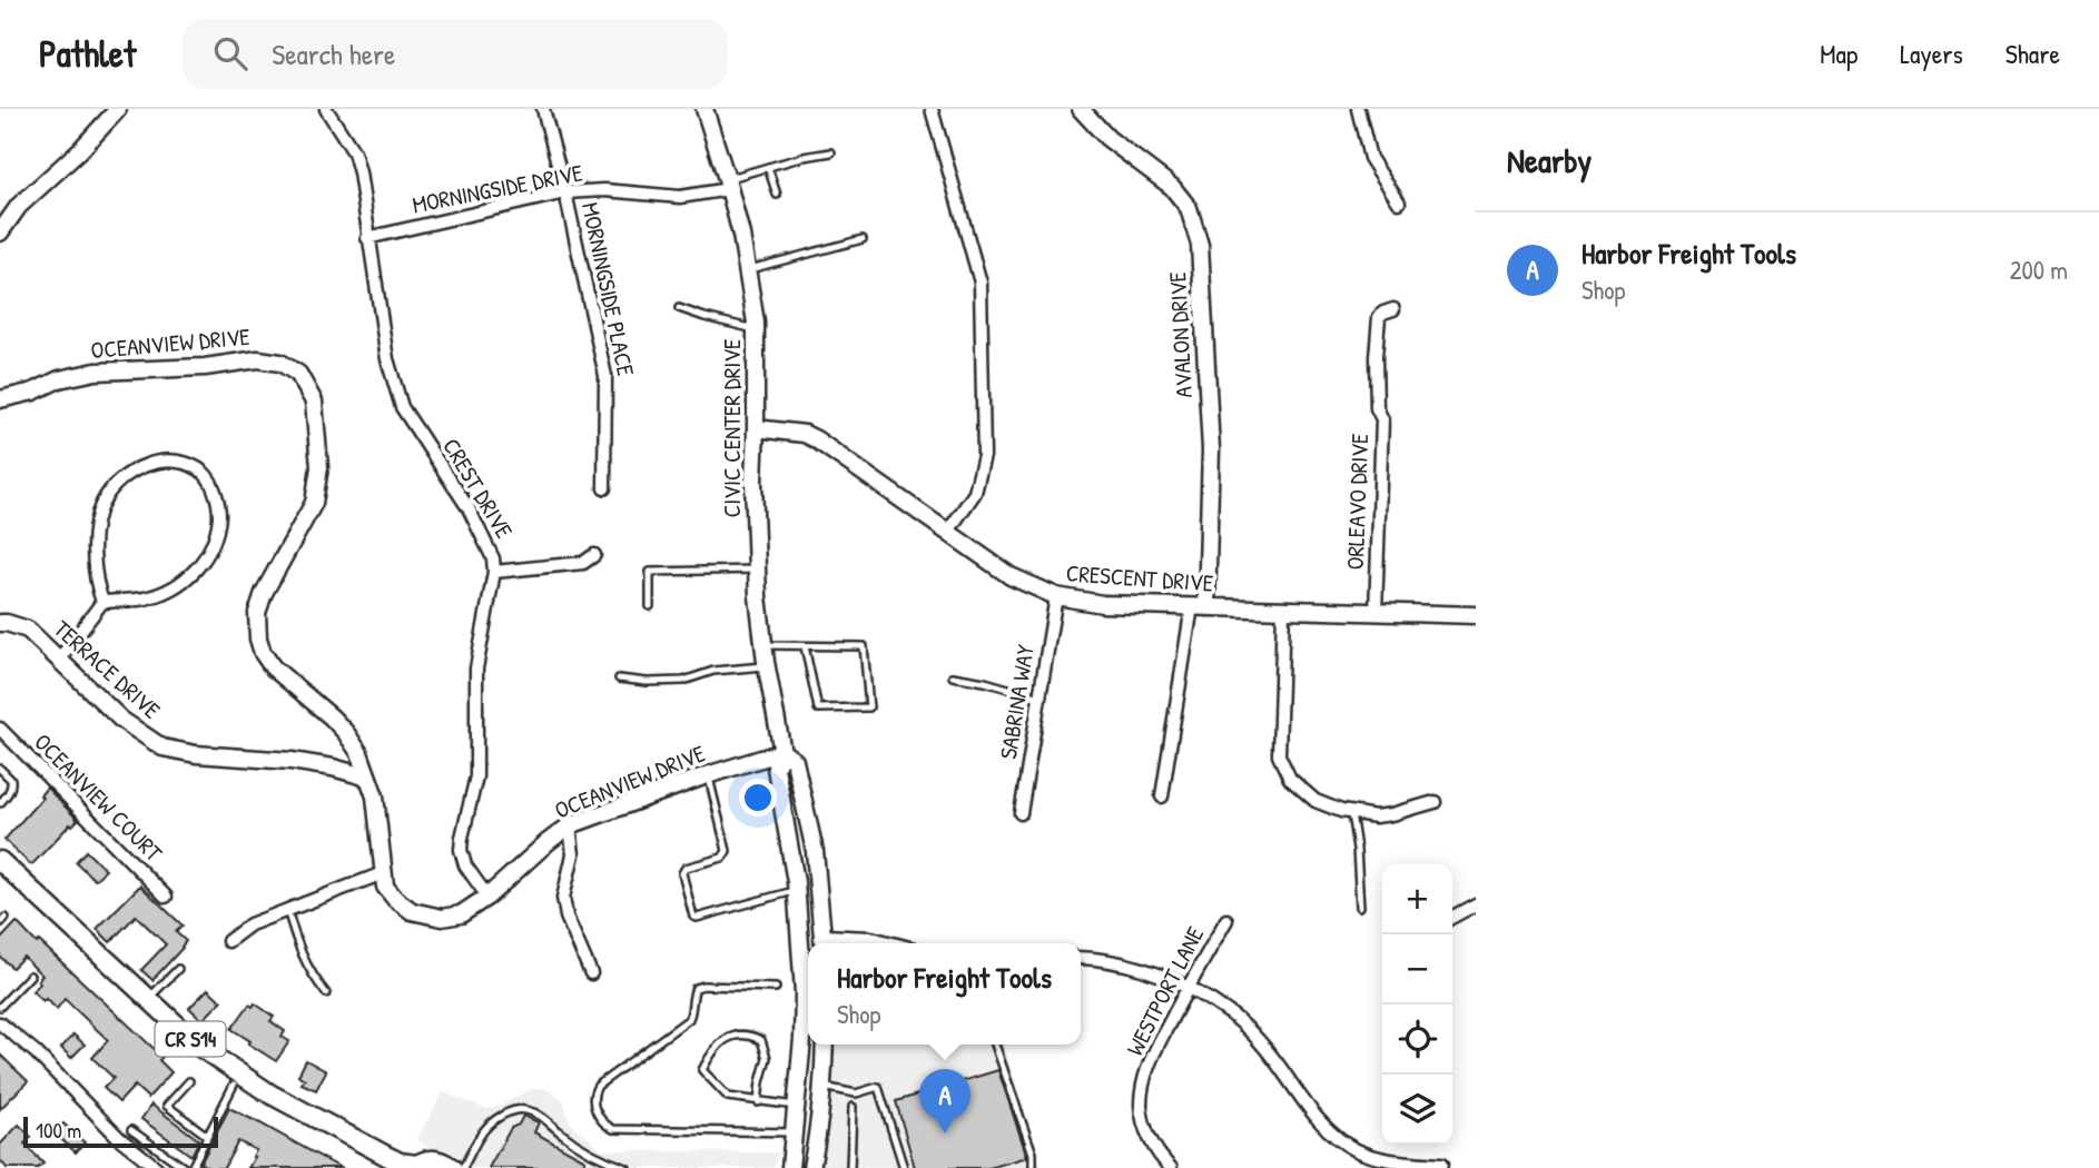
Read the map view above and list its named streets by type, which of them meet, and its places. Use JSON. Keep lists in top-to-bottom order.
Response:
{
  "streets": {
    "main road": ["CR S14"],
    "street": [
      "MORNINGSIDE DRIVE",
      "MORNINGSIDE PLACE",
      "AVALON DRIVE",
      "OCEANVIEW DRIVE",
      "CIVIC CENTER DRIVE",
      "CREST DRIVE",
      "ORLEAVO DRIVE",
      "CRESCENT DRIVE",
      "TERRACE DRIVE",
      "SABRINA WAY",
      "OCEANVIEW COURT",
      "WESTPORT LANE"
    ]
  },
  "crossings": [
    ["MORNINGSIDE DRIVE", "MORNINGSIDE PLACE"],
    ["MORNINGSIDE DRIVE", "CIVIC CENTER DRIVE"],
    ["MORNINGSIDE DRIVE", "CREST DRIVE"],
    ["AVALON DRIVE", "CRESCENT DRIVE"],
    ["OCEANVIEW DRIVE", "CIVIC CENTER DRIVE"],
    ["OCEANVIEW DRIVE", "CREST DRIVE"],
    ["OCEANVIEW DRIVE", "TERRACE DRIVE"],
    ["CIVIC CENTER DRIVE", "CRESCENT DRIVE"],
    ["ORLEAVO DRIVE", "CRESCENT DRIVE"],
    ["CRESCENT DRIVE", "SABRINA WAY"]
  ],
  "scale_bar": "100 m",
  "page": {
    "header": "Pathlet",
    "search": "Search here",
    "nav": ["Map", "Layers", "Share"],
    "heading": "Nearby",
    "list": [
      {
        "mark": "A",
        "name": "Harbor Freight Tools",
        "note": "Shop",
        "value": "200 m"
      }
    ],
    "map_buttons": ["+", "−"],
    "popup": ["Harbor Freight Tools", "Shop"],
    "pins": "A",
    "scale": "100 m"
  }
}
